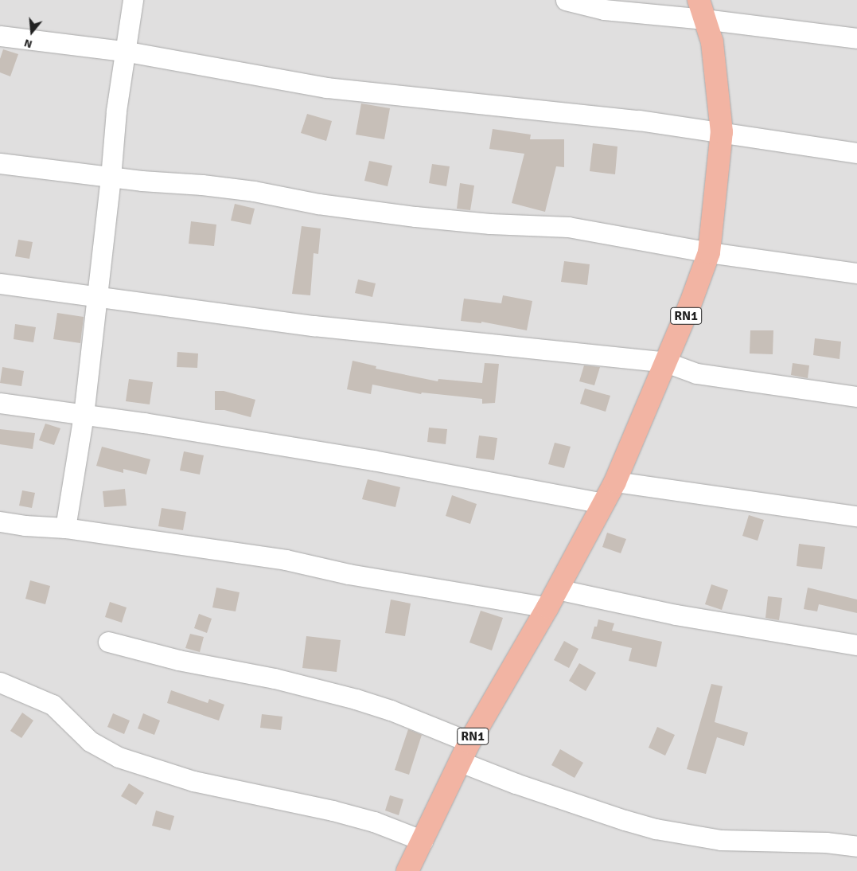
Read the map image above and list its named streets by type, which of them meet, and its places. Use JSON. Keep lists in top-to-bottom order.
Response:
{
  "streets": {
    "highway": ["RN1"]
  },
  "north": "bottom"
}
